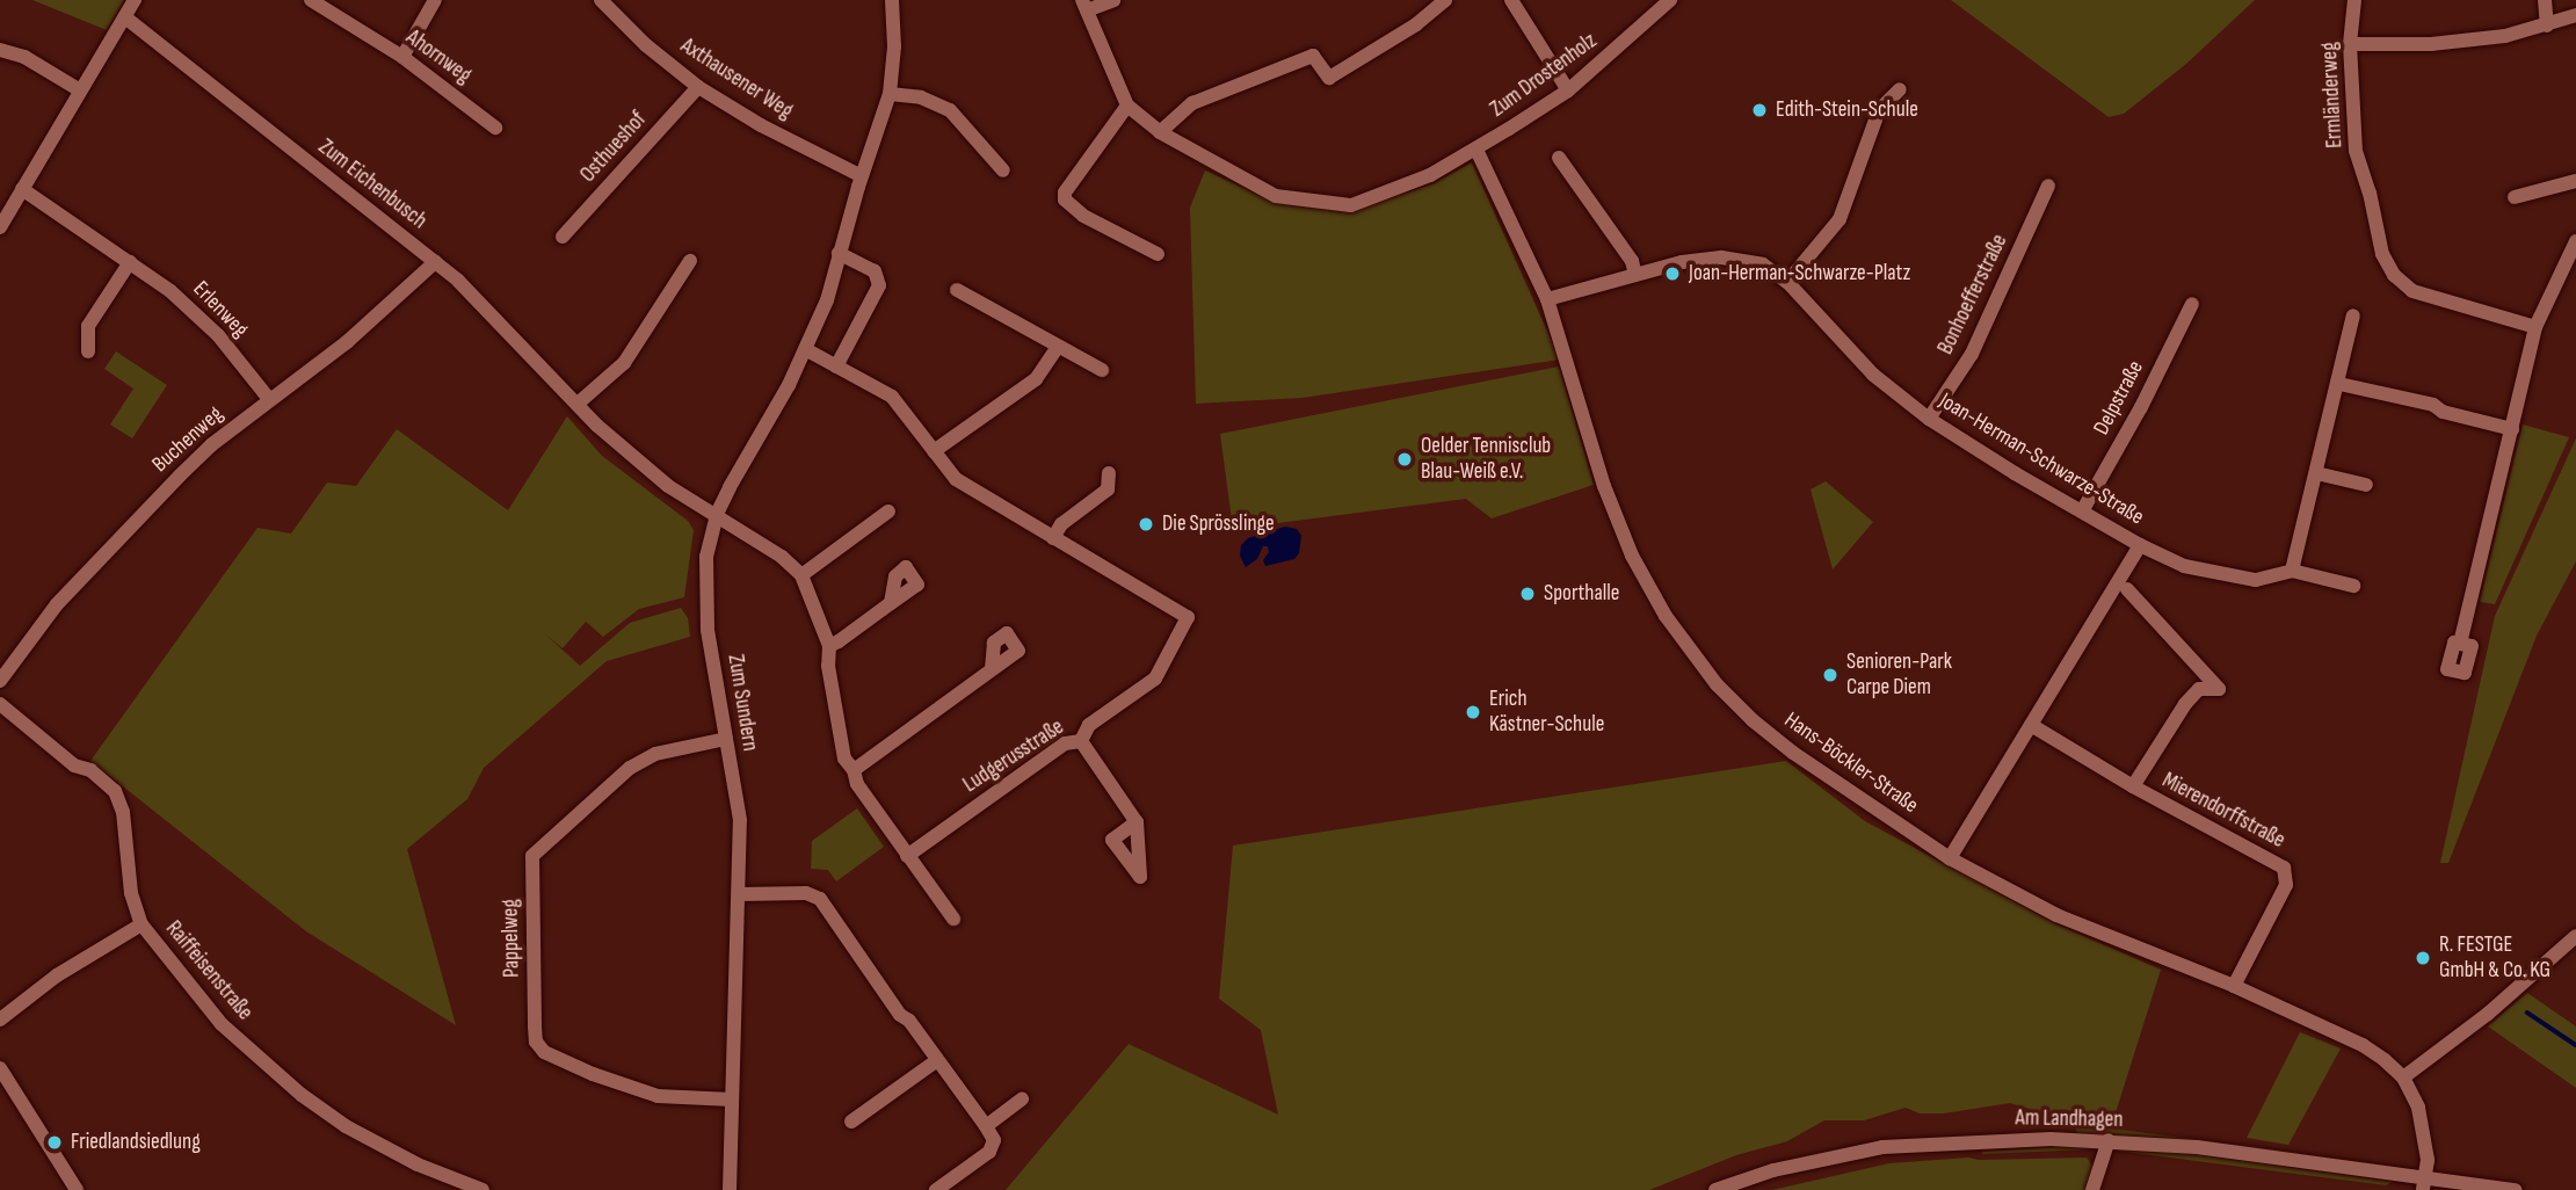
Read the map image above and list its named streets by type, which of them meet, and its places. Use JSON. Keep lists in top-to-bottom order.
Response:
{
  "streets": {
    "street": [
      "Ahornweg",
      "Zum Drostenholz",
      "Axthausener Weg",
      "Ermländerweg",
      "Osthueshof",
      "Zum Eichenbusch",
      "Bonhoefferstraße",
      "Erlenweg",
      "Delpstraße",
      "Buchenweg",
      "Joan-Herman-Schwarze-Straße",
      "Zum Sundern",
      "Ludgerusstraße",
      "Hans-Böckler-Straße",
      "Mierendorffstraße",
      "Pappelweg",
      "Raiffeisenstraße",
      "Am Landhagen"
    ]
  },
  "crossings": [
    ["Zum Drostenholz", "Hans-Böckler-Straße"],
    ["Axthausener Weg", "Osthueshof"],
    ["Axthausener Weg", "Zum Sundern"],
    ["Zum Eichenbusch", "Buchenweg"],
    ["Zum Eichenbusch", "Zum Sundern"],
    ["Bonhoefferstraße", "Joan-Herman-Schwarze-Straße"],
    ["Erlenweg", "Buchenweg"],
    ["Delpstraße", "Joan-Herman-Schwarze-Straße"],
    ["Joan-Herman-Schwarze-Straße", "Hans-Böckler-Straße"],
    ["Zum Sundern", "Ludgerusstraße"],
    ["Zum Sundern", "Pappelweg"],
    ["Hans-Böckler-Straße", "Mierendorffstraße"],
    ["Hans-Böckler-Straße", "Am Landhagen"]
  ],
  "places": [
    "Edith-Stein-Schule",
    "Joan-Herman-Schwarze-Platz",
    "Oelder Tennisclub Blau-Weiß e.V.",
    "Die Sprösslinge",
    "Sporthalle",
    "Senioren-Park Carpe Diem",
    "Erich Kästner-Schule",
    "R. FESTGE GmbH & Co. KG",
    "Friedlandsiedlung"
  ]
}
